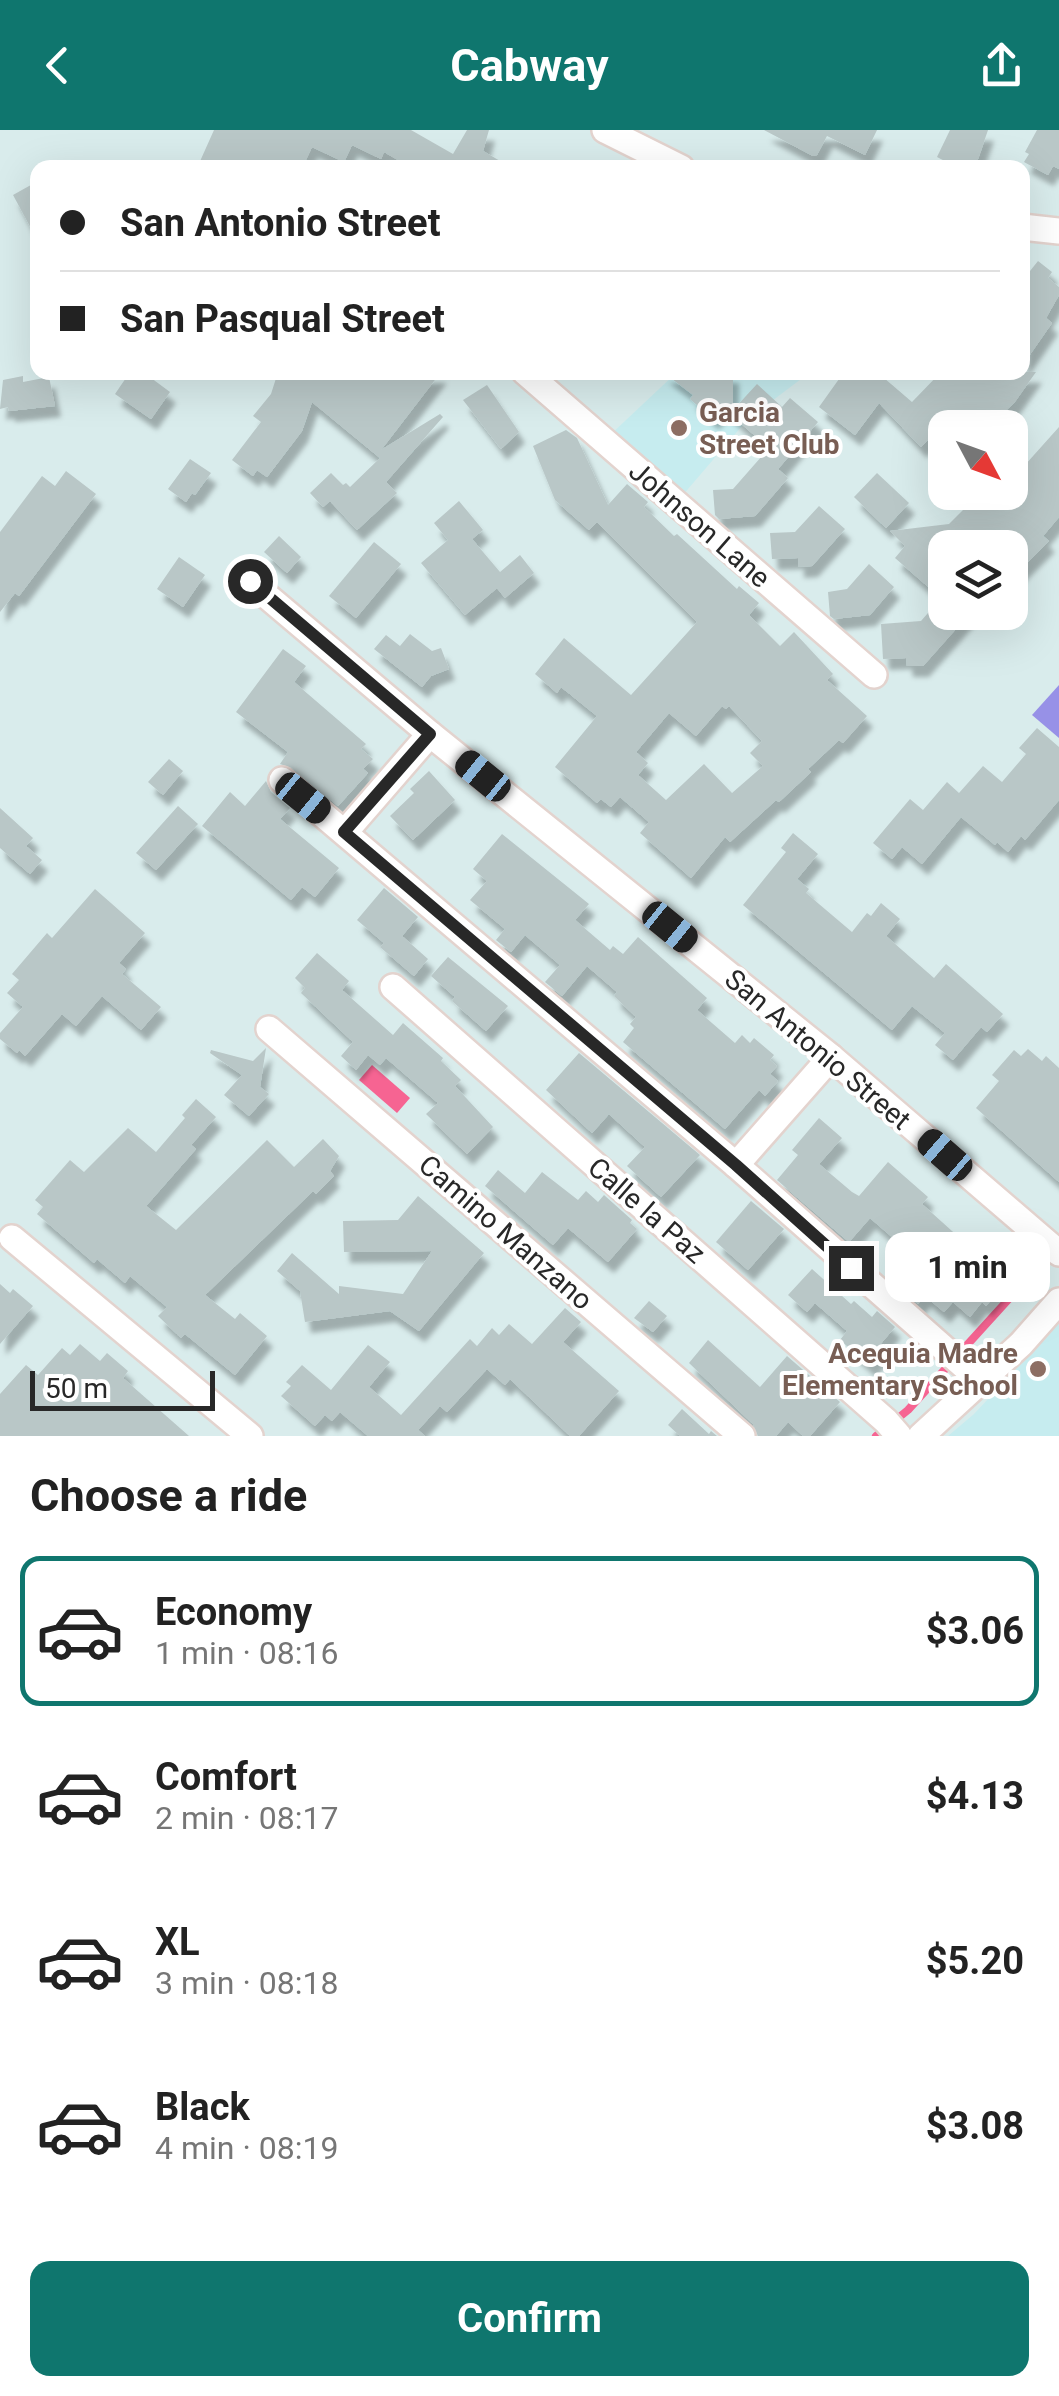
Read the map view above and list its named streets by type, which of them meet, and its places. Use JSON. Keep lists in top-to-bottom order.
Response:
{
  "streets": {
    "street": [
      "Johnson Lane",
      "San Antonio Street",
      "Calle la Paz",
      "Camino Manzano"
    ]
  },
  "places": ["Garcia Street Club", "Acequia Madre Elementary School"],
  "scale_bar": "50 m",
  "north": "bottom right",
  "page": {
    "header": "Cabway",
    "banner": ["San Antonio Street", "San Pasqual Street"],
    "bubble": "1 min",
    "scale": "50 m",
    "heading": "Choose a ride",
    "list": [
      {
        "name": "Economy",
        "note": "1 min · 08:16",
        "value": "$3.06"
      },
      {
        "name": "Comfort",
        "note": "2 min · 08:17",
        "value": "$4.13"
      },
      {
        "name": "XL",
        "note": "3 min · 08:18",
        "value": "$5.20"
      },
      {
        "name": "Black",
        "note": "4 min · 08:19",
        "value": "$3.08"
      }
    ],
    "buttons": "Confirm"
  }
}
